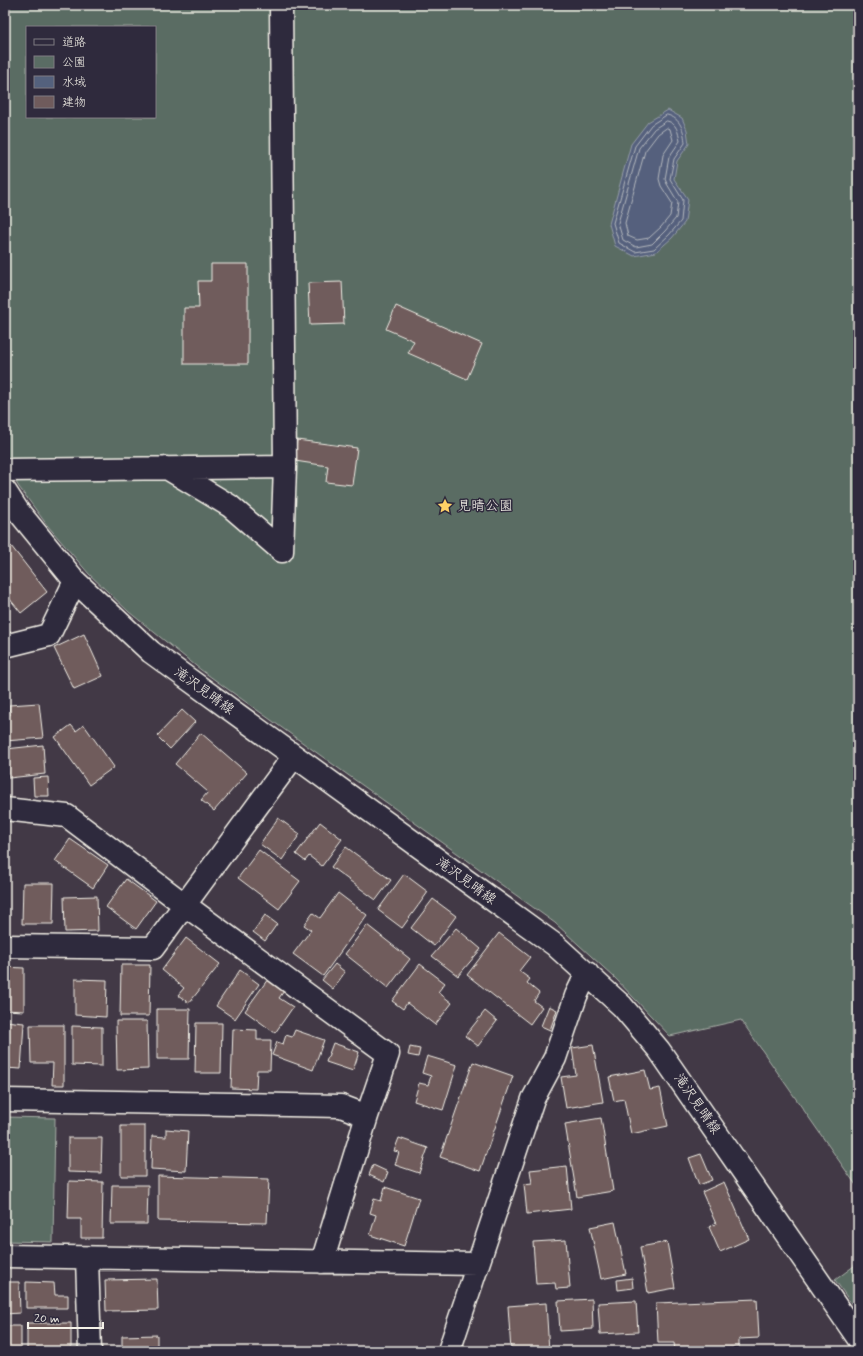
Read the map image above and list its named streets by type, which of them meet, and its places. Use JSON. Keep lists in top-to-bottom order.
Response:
{
  "streets": {
    "street": ["滝沢見晴線"]
  },
  "places": {
    "place": ["見晴公園"]
  },
  "legend": [
    "道路",
    "公園",
    "水域",
    "建物"
  ],
  "scale_bar": "20 m"
}
